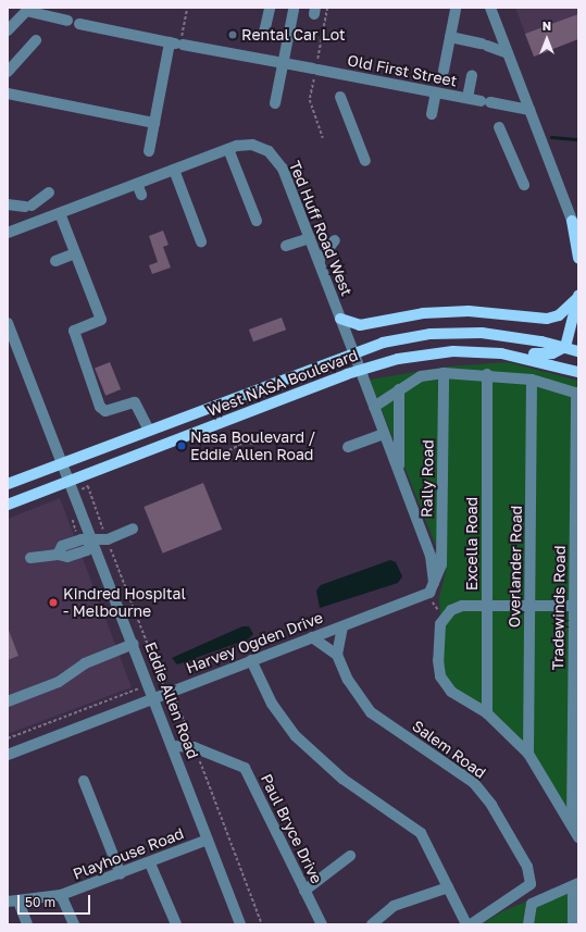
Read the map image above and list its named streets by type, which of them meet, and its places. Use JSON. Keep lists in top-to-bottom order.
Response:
{
  "streets": {
    "main road": ["West NASA Boulevard"],
    "street": [
      "Old First Street",
      "Ted Huff Road West",
      "Rally Road",
      "Excella Road",
      "Overlander Road",
      "Tradewinds Road",
      "Harvey Ogden Drive",
      "Eddie Allen Road",
      "Salem Road",
      "Paul Bryce Drive",
      "Playhouse Road"
    ]
  },
  "crossings": [
    ["Ted Huff Road West", "West NASA Boulevard"],
    ["Ted Huff Road West", "Rally Road"],
    ["Ted Huff Road West", "Harvey Ogden Drive"],
    ["West NASA Boulevard", "Eddie Allen Road"],
    ["Rally Road", "Harvey Ogden Drive"],
    ["Harvey Ogden Drive", "Eddie Allen Road"],
    ["Eddie Allen Road", "Paul Bryce Drive"],
    ["Eddie Allen Road", "Playhouse Road"]
  ],
  "places": ["Rental Car Lot", "Nasa Boulevard / Eddie Allen Road", "Kindred Hospital - Melbourne"],
  "scale_bar": "50 m",
  "north": "top"
}
